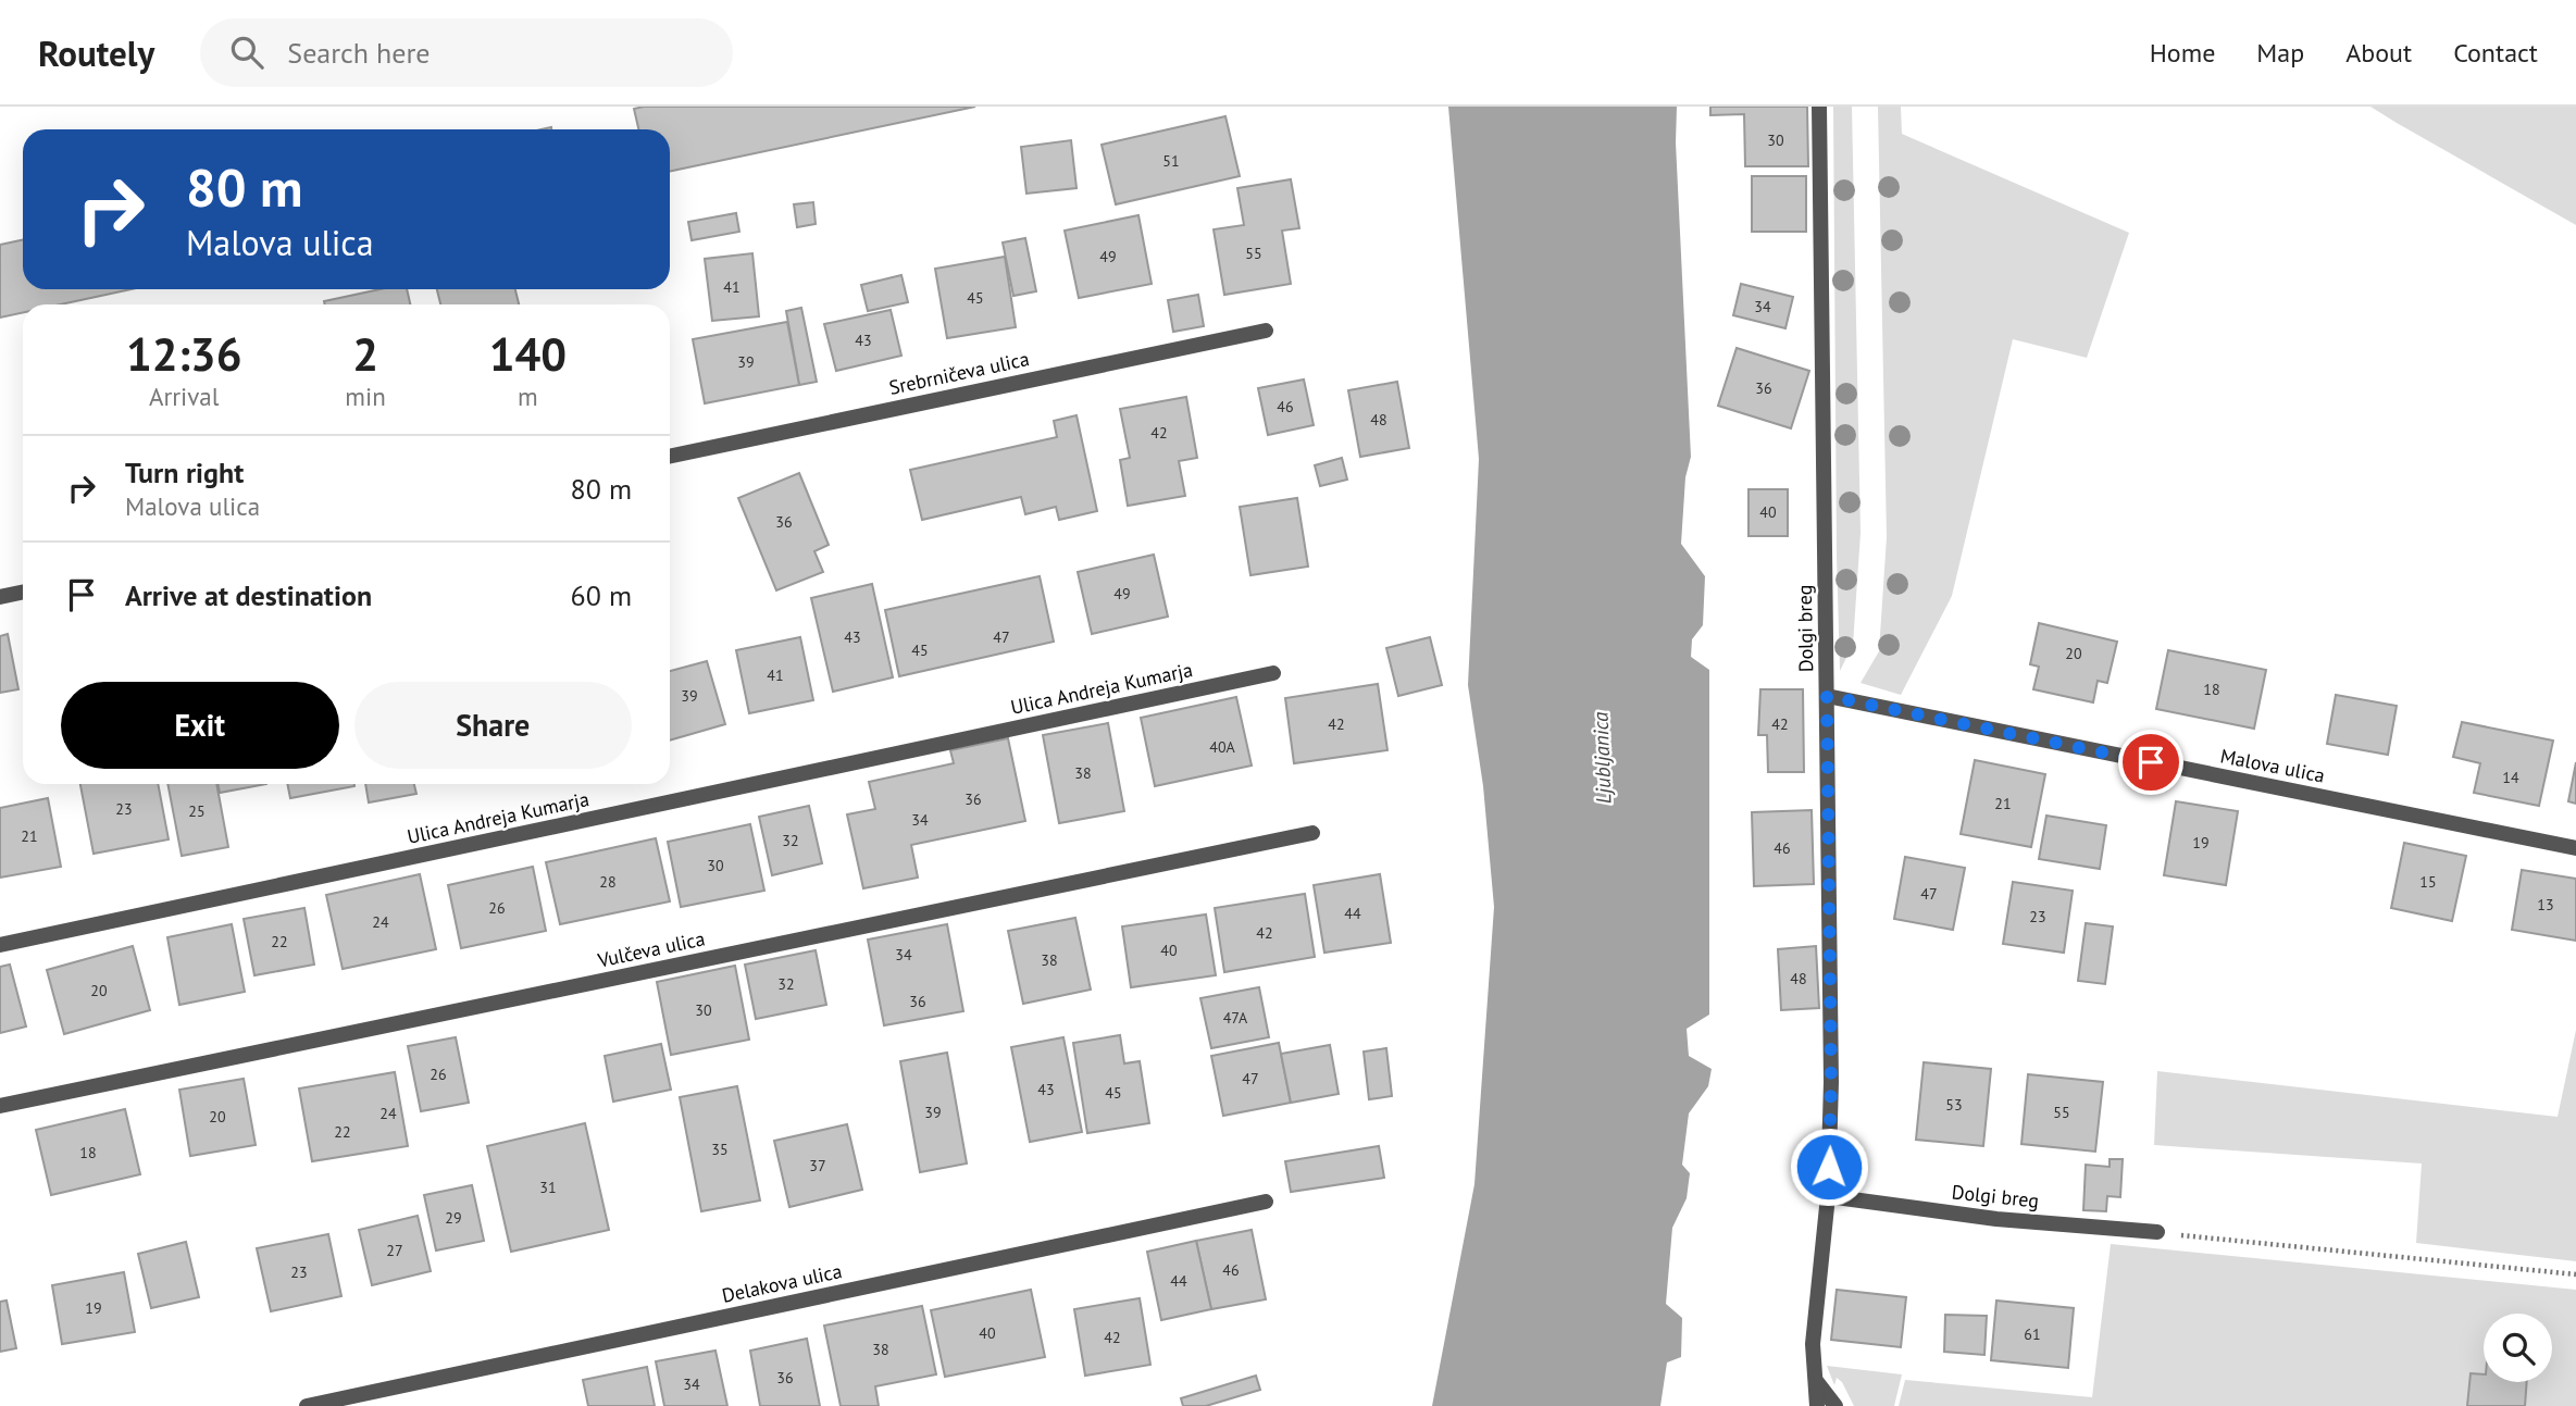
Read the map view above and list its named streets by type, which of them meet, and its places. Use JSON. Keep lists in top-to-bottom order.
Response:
{
  "streets": {
    "street": [
      "Srebrničeva ulica",
      "Dolgi breg",
      "Ulica Andreja Kumarja",
      "Malova ulica",
      "Vulčeva ulica",
      "Delakova ulica"
    ]
  },
  "crossings": [
    ["Dolgi breg", "Malova ulica"]
  ],
  "water": ["Ljubljanica"],
  "house_numbers": [
    "30",
    "51",
    "55",
    "49",
    "41",
    "45",
    "34",
    "43",
    "39",
    "36",
    "46",
    "48",
    "42",
    "40",
    "36",
    "49",
    "43",
    "47",
    "45",
    "20",
    "41",
    "18",
    "39",
    "42",
    "42",
    "40A",
    "38",
    "14",
    "36",
    "21",
    "23",
    "25",
    "34",
    "21",
    "32",
    "19",
    "46",
    "30",
    "28",
    "15",
    "47",
    "13",
    "26",
    "44",
    "23",
    "24",
    "42",
    "22",
    "40",
    "34",
    "38",
    "48",
    "32",
    "20",
    "36",
    "30",
    "47A",
    "26",
    "47",
    "43",
    "45",
    "53",
    "39",
    "55",
    "24",
    "20",
    "22",
    "35",
    "18",
    "37",
    "31",
    "29",
    "27",
    "46",
    "23",
    "44",
    "19",
    "40",
    "61",
    "42",
    "38",
    "36",
    "34"
  ],
  "page": {
    "header": "Routely",
    "search": "Search here",
    "nav": [
      "Home",
      "Map",
      "About",
      "Contact"
    ],
    "turn": ["80 m", "Malova ulica"],
    "eta": [
      "12:36",
      "Arrival",
      "2",
      "min",
      "140",
      "m"
    ],
    "list": [
      {
        "name": "Turn right",
        "note": "Malova ulica",
        "value": "80 m"
      },
      {
        "name": "Arrive at destination",
        "value": "60 m"
      }
    ],
    "buttons": ["Exit", "Share"]
  }
}
